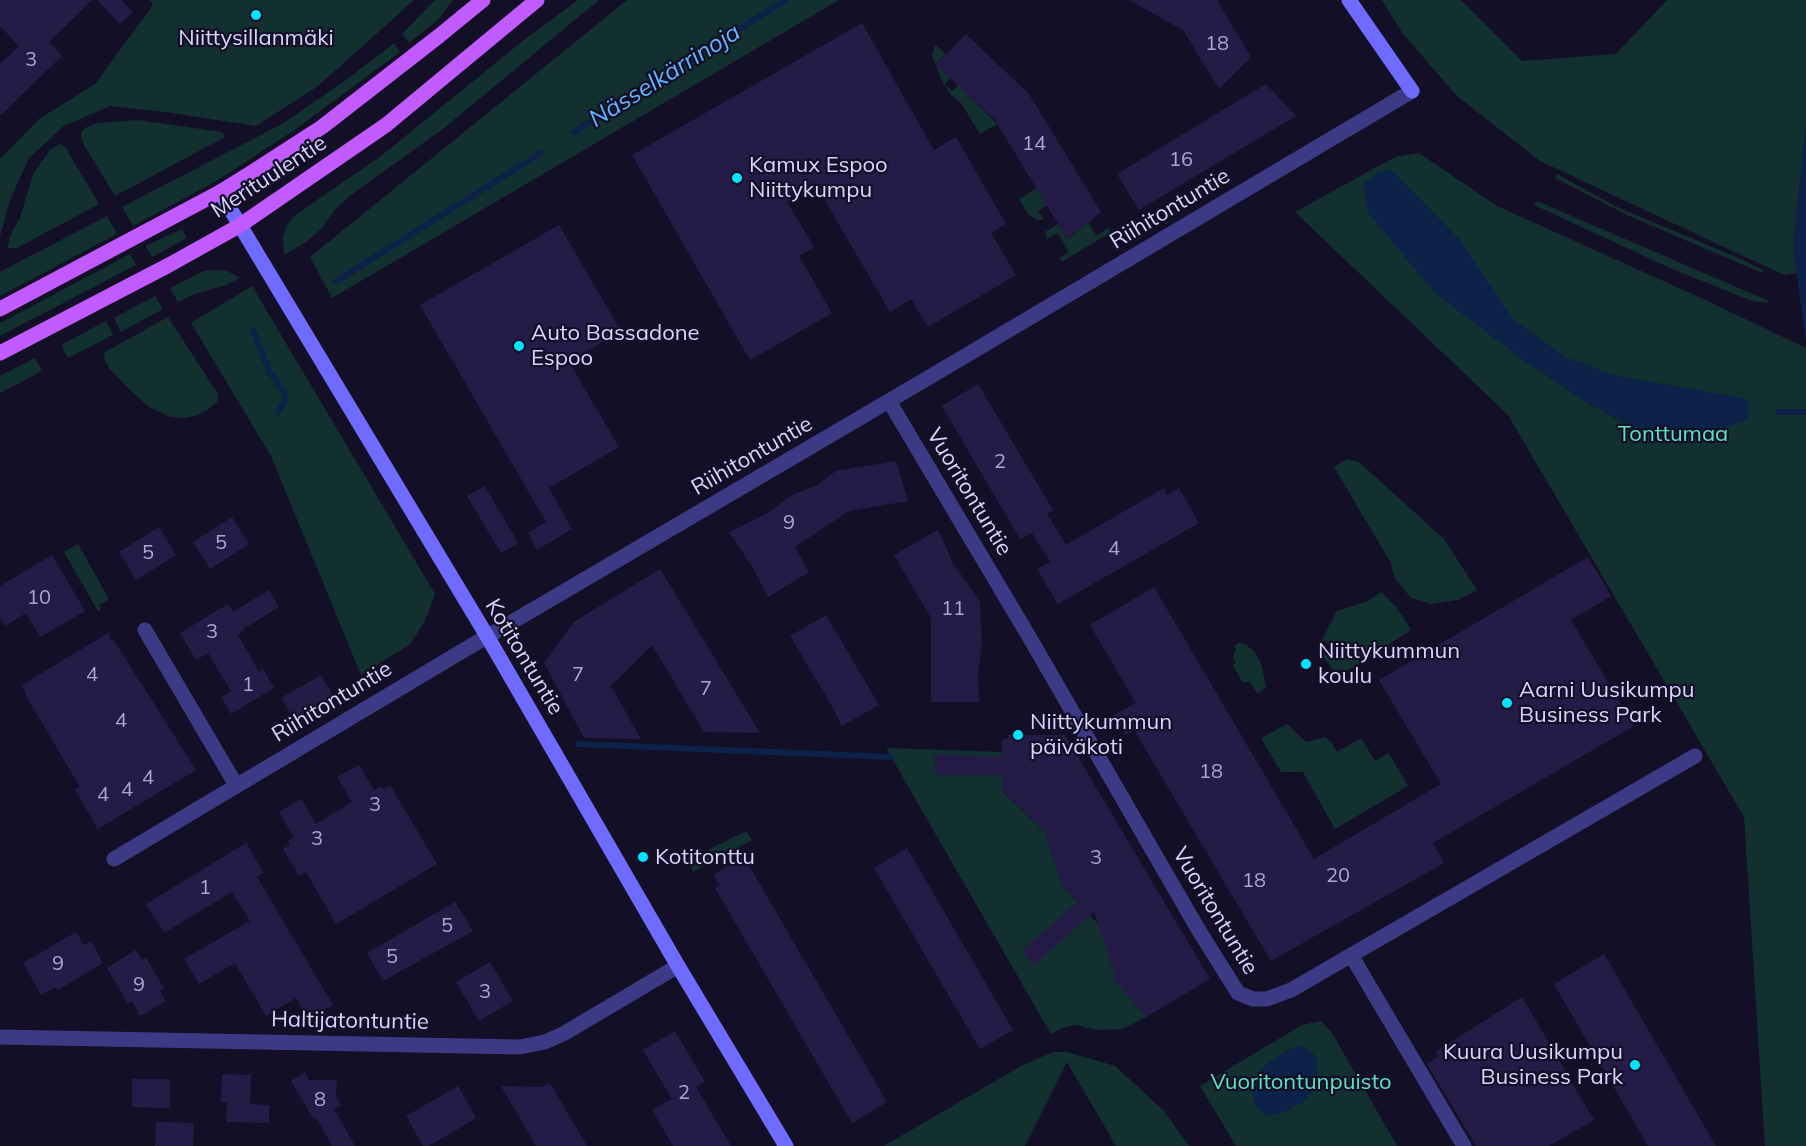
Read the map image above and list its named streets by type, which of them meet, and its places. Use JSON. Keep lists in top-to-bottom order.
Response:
{
  "streets": {
    "main road": ["Merituulentie"],
    "street": [
      "Riihitontuntie",
      "Vuoritontuntie",
      "Kotitontuntie",
      "Haltijatontuntie"
    ]
  },
  "crossings": [
    ["Merituulentie", "Kotitontuntie"],
    ["Riihitontuntie", "Vuoritontuntie"],
    ["Riihitontuntie", "Kotitontuntie"],
    ["Kotitontuntie", "Haltijatontuntie"]
  ],
  "water": ["Nässelkärrinoja"],
  "parks": ["Tonttumaa", "Vuoritontunpuisto"],
  "places": [
    "Niittysillanmäki",
    "Kamux Espoo Niittykumpu",
    "Auto Bassadone Espoo",
    "Niittykummun koulu",
    "Aarni Uusikumpu Business Park",
    "Niittykummun päiväkoti",
    "Kotitonttu",
    "Kuura Uusikumpu Business Park"
  ],
  "house_numbers": [
    "18",
    "3",
    "14",
    "16",
    "2",
    "9",
    "5",
    "4",
    "5",
    "10",
    "11",
    "3",
    "4",
    "7",
    "1",
    "7",
    "4",
    "18",
    "4",
    "4",
    "4",
    "3",
    "3",
    "3",
    "20",
    "18",
    "1",
    "5",
    "5",
    "9",
    "9",
    "3",
    "2",
    "8"
  ]
}
